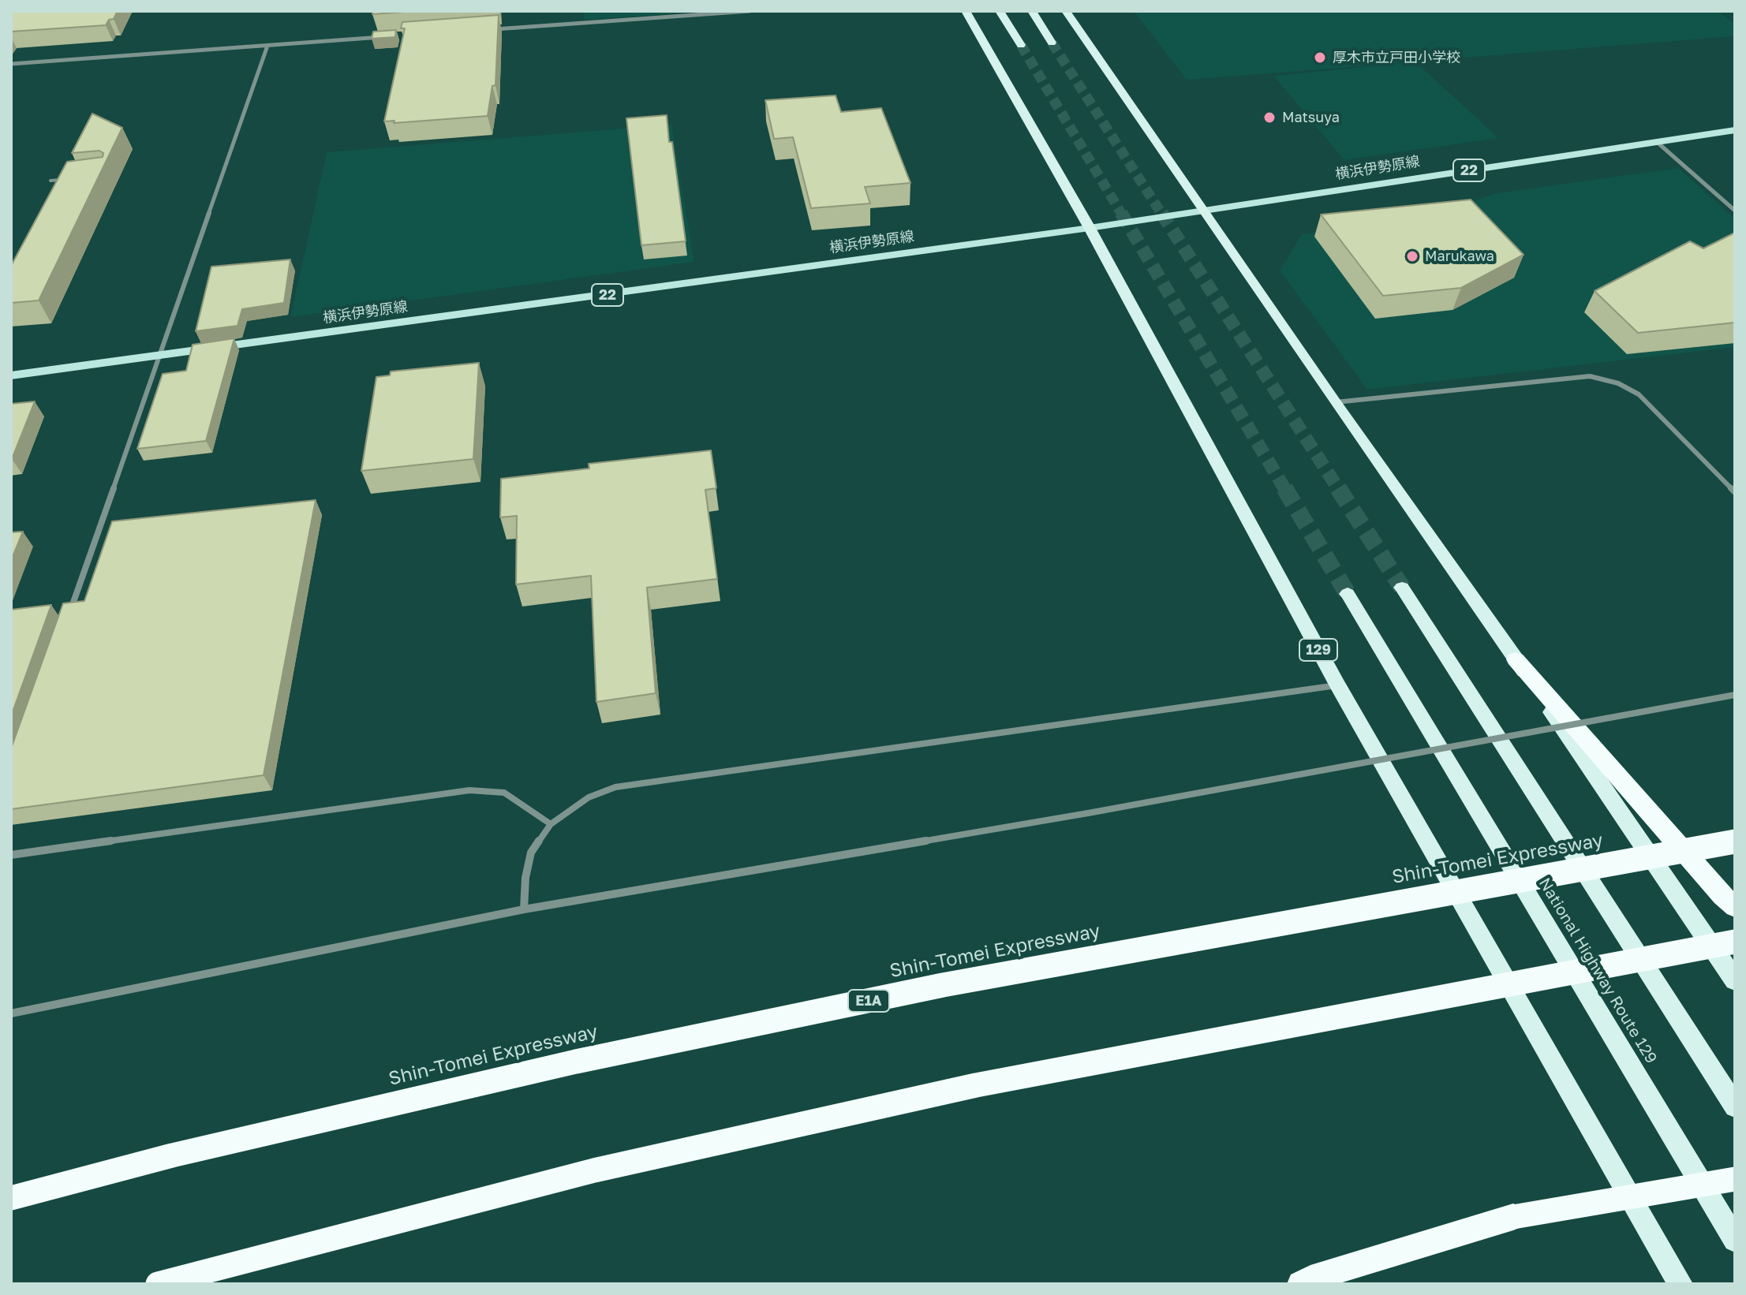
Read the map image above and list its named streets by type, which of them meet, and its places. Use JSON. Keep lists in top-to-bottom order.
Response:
{
  "streets": {
    "highway": [
      "129",
      "Shin-Tomei Expressway",
      "National Highway Route 129",
      "E1A"
    ],
    "main road": ["横浜伊勢原線", "22"]
  },
  "crossings": [
    ["横浜伊勢原線", "129"]
  ],
  "places": ["厚木市立戸田小学校", "Matsuya", "Marukawa"]
}
